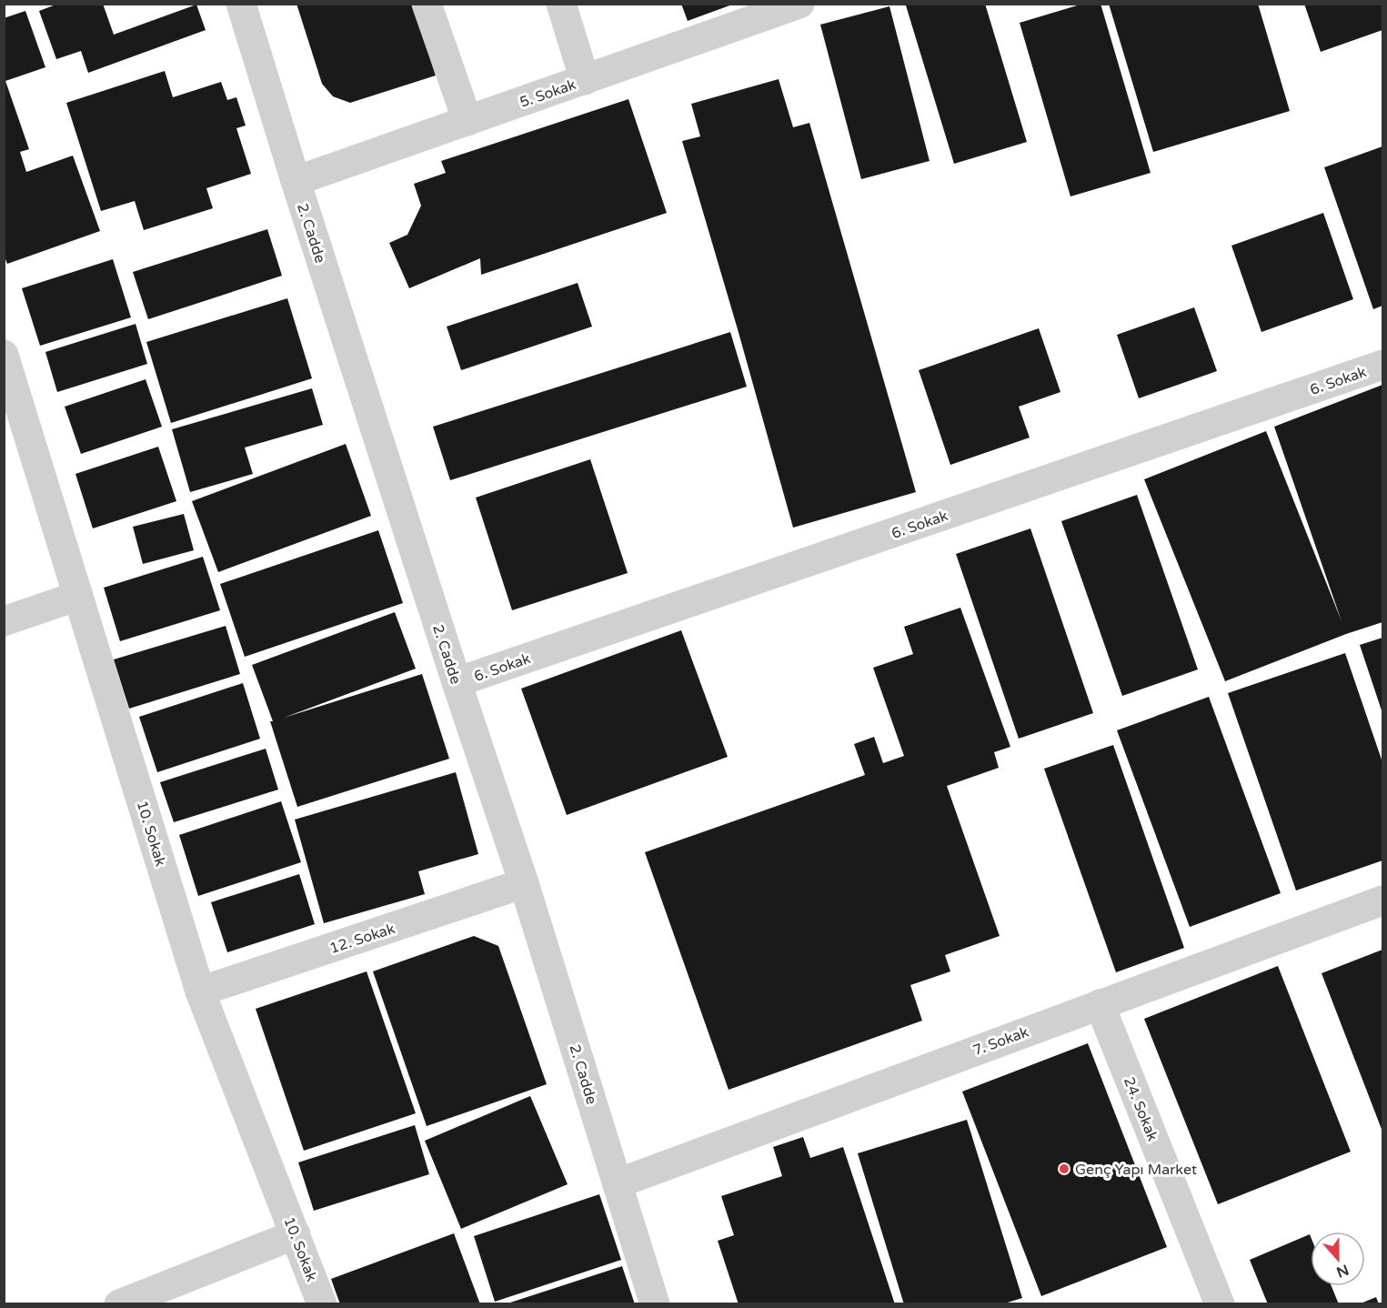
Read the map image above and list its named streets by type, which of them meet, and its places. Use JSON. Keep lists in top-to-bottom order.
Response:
{
  "streets": {
    "street": [
      "5. Sokak",
      "2. Cadde",
      "6. Sokak",
      "10. Sokak",
      "12. Sokak",
      "7. Sokak",
      "24. Sokak"
    ]
  },
  "crossings": [
    ["5. Sokak", "2. Cadde"],
    ["2. Cadde", "6. Sokak"],
    ["2. Cadde", "12. Sokak"],
    ["2. Cadde", "7. Sokak"],
    ["10. Sokak", "12. Sokak"],
    ["7. Sokak", "24. Sokak"]
  ],
  "places": ["Genç Yapı Market"],
  "north": "bottom"
}
